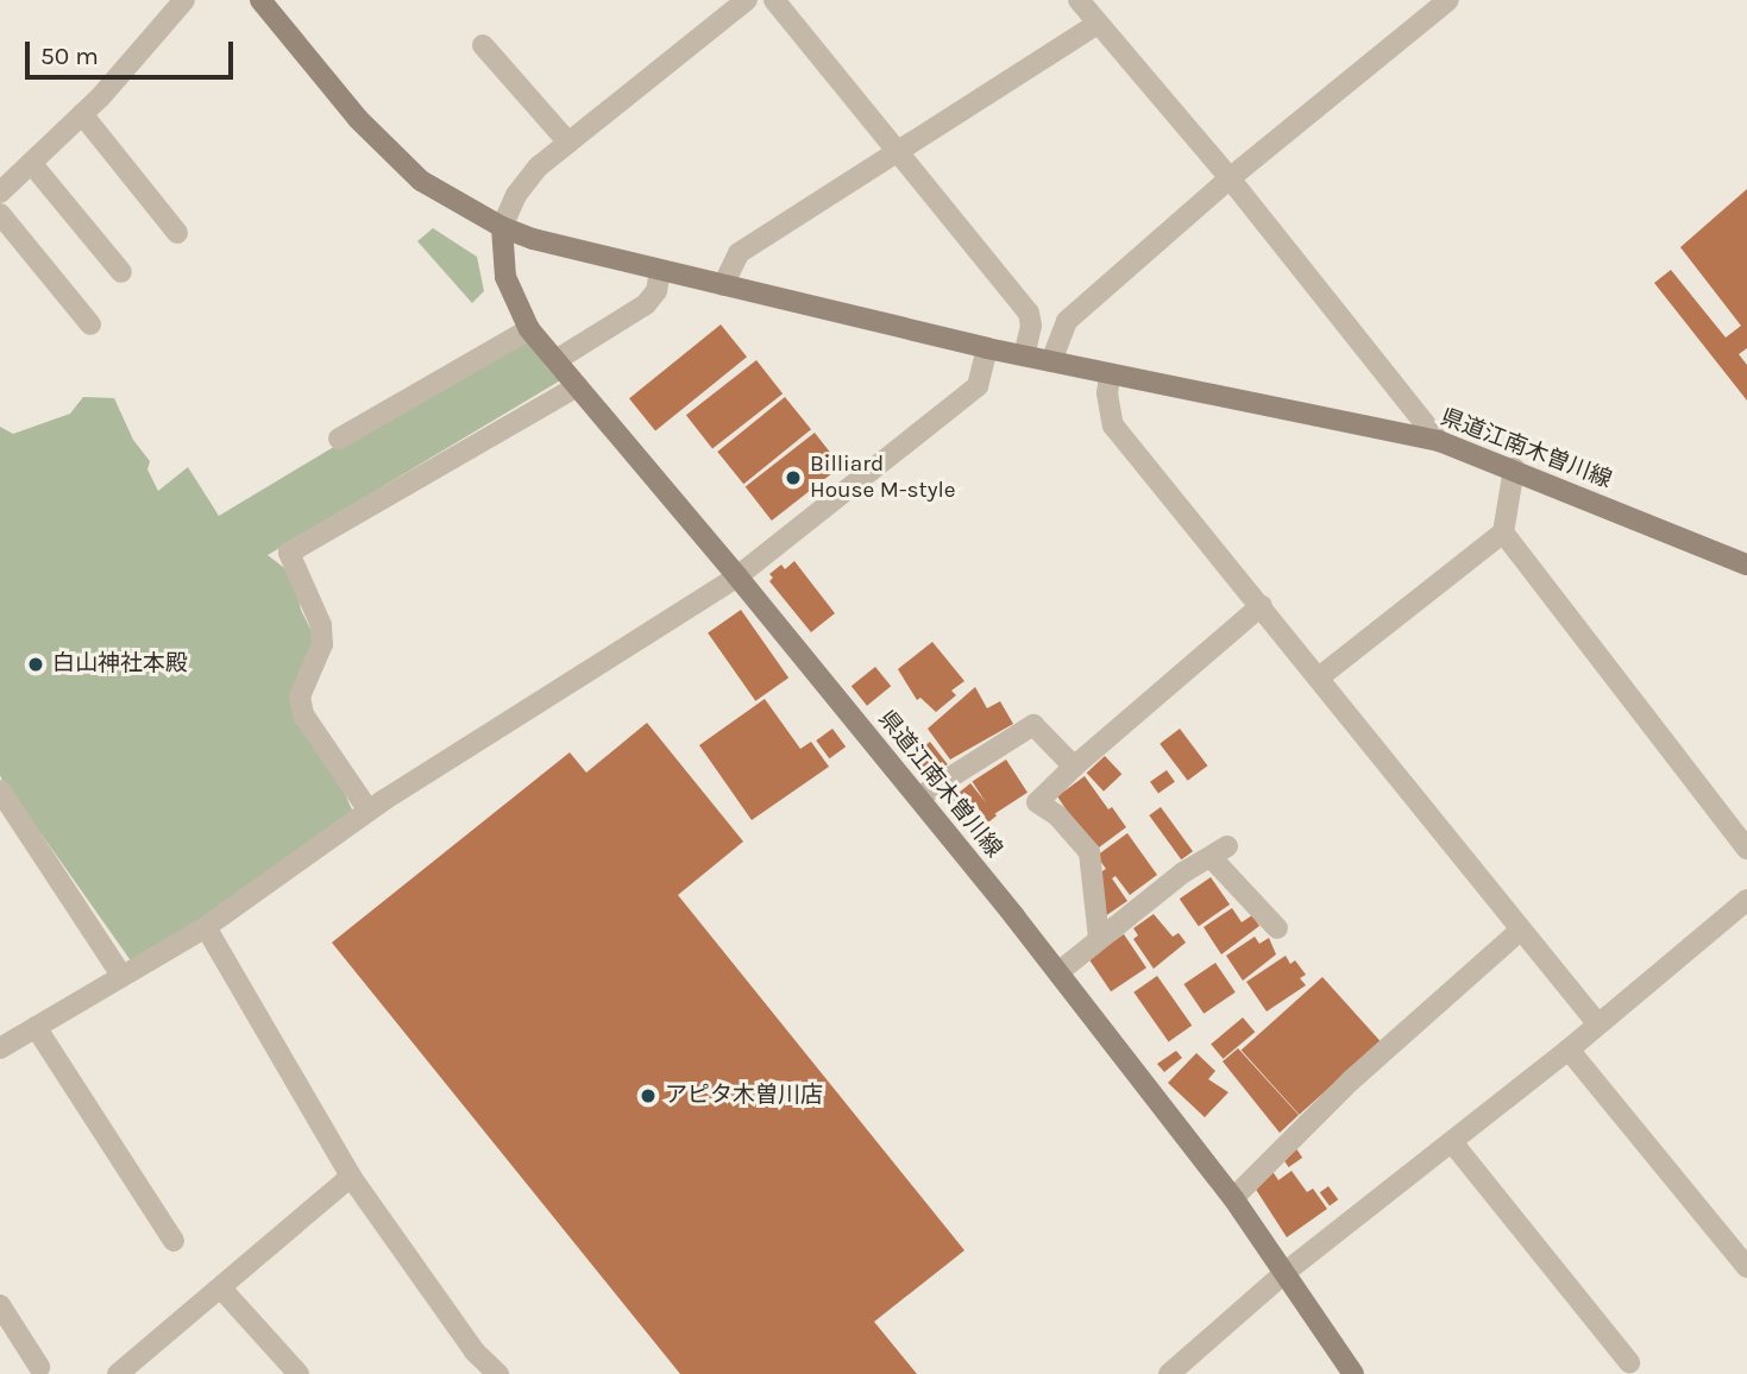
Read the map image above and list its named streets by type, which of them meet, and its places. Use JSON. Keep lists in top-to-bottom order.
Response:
{
  "streets": {
    "main road": ["県道江南木曽川線"]
  },
  "places": ["Billiard House M-style", "白山神社本殿", "アピタ木曽川店"],
  "scale_bar": "50 m"
}
